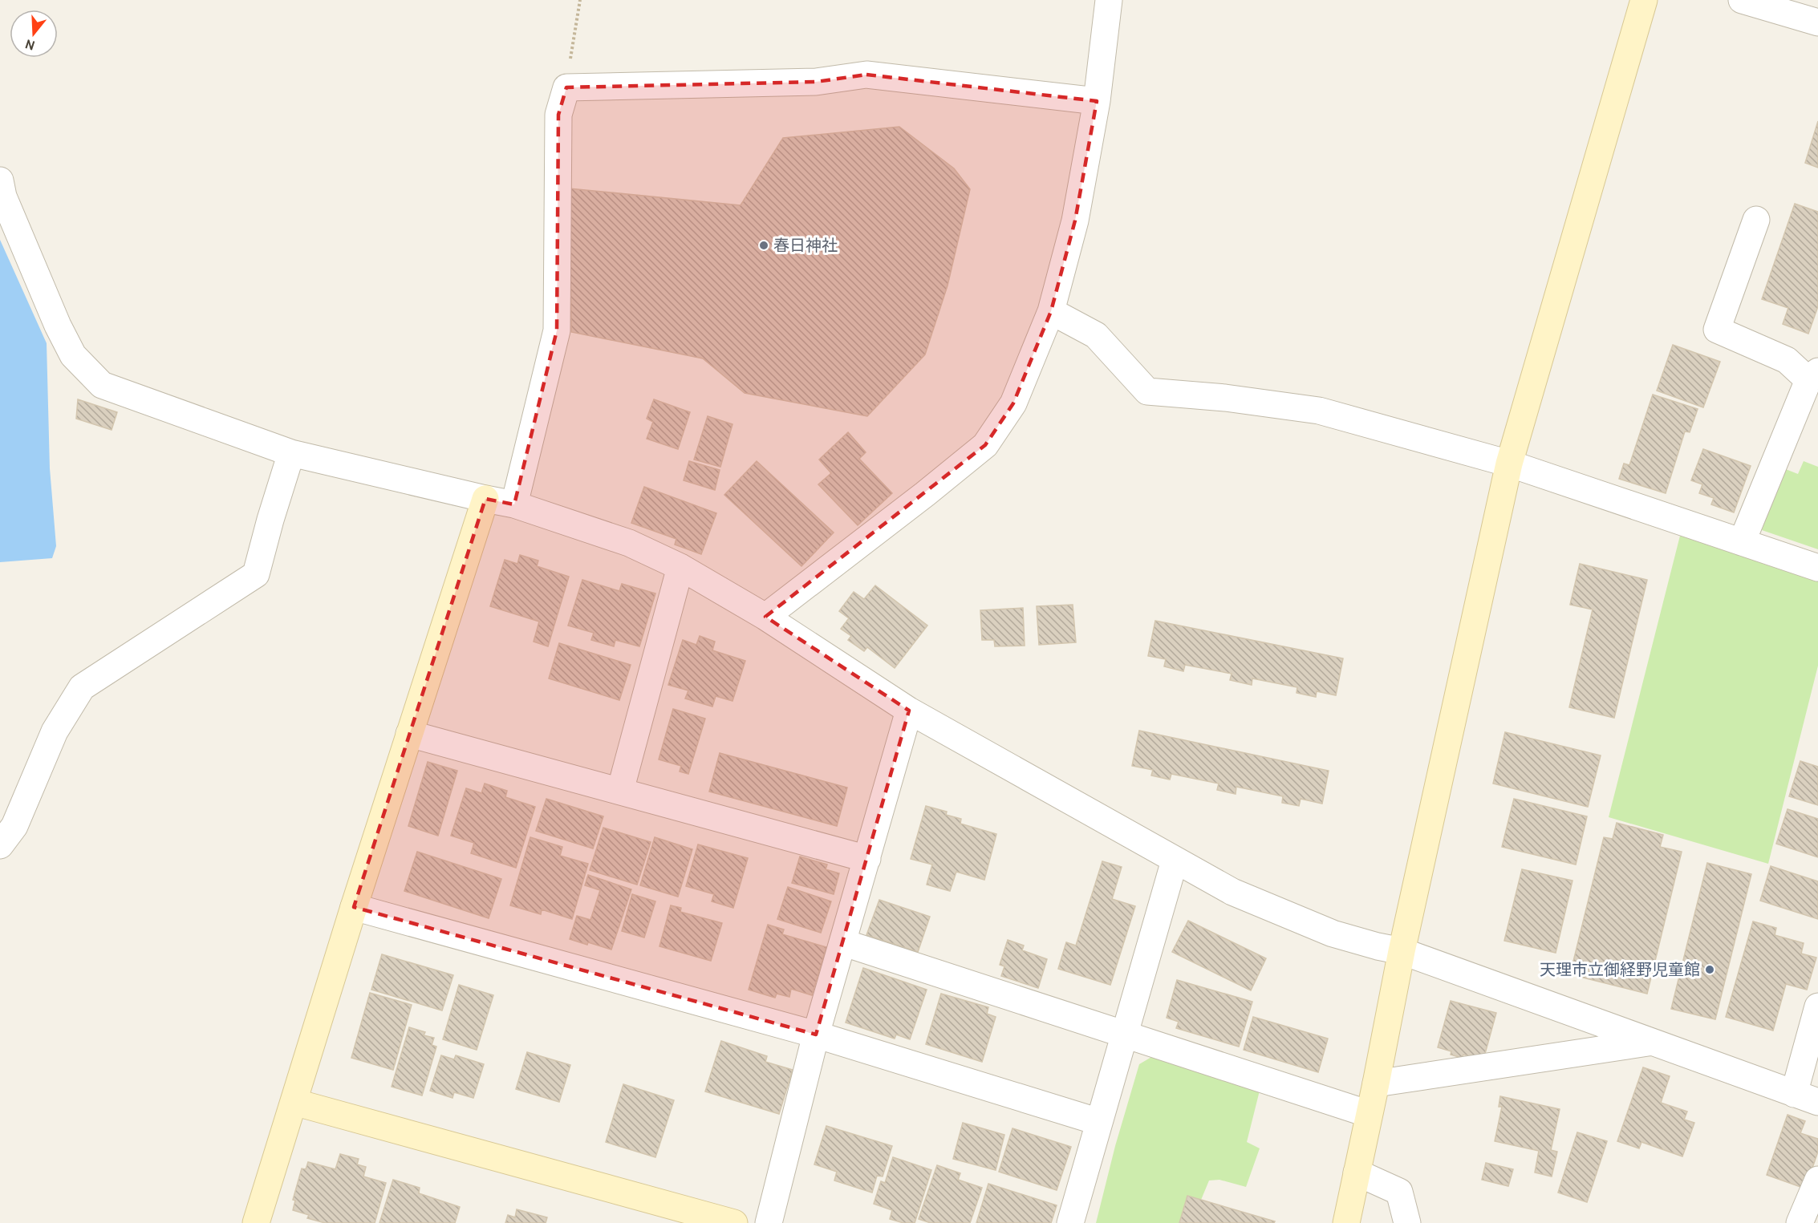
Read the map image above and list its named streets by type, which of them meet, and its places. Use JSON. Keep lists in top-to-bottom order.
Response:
{
  "places": ["春日神社", "天理市立御経野児童館"],
  "north": "bottom"
}
